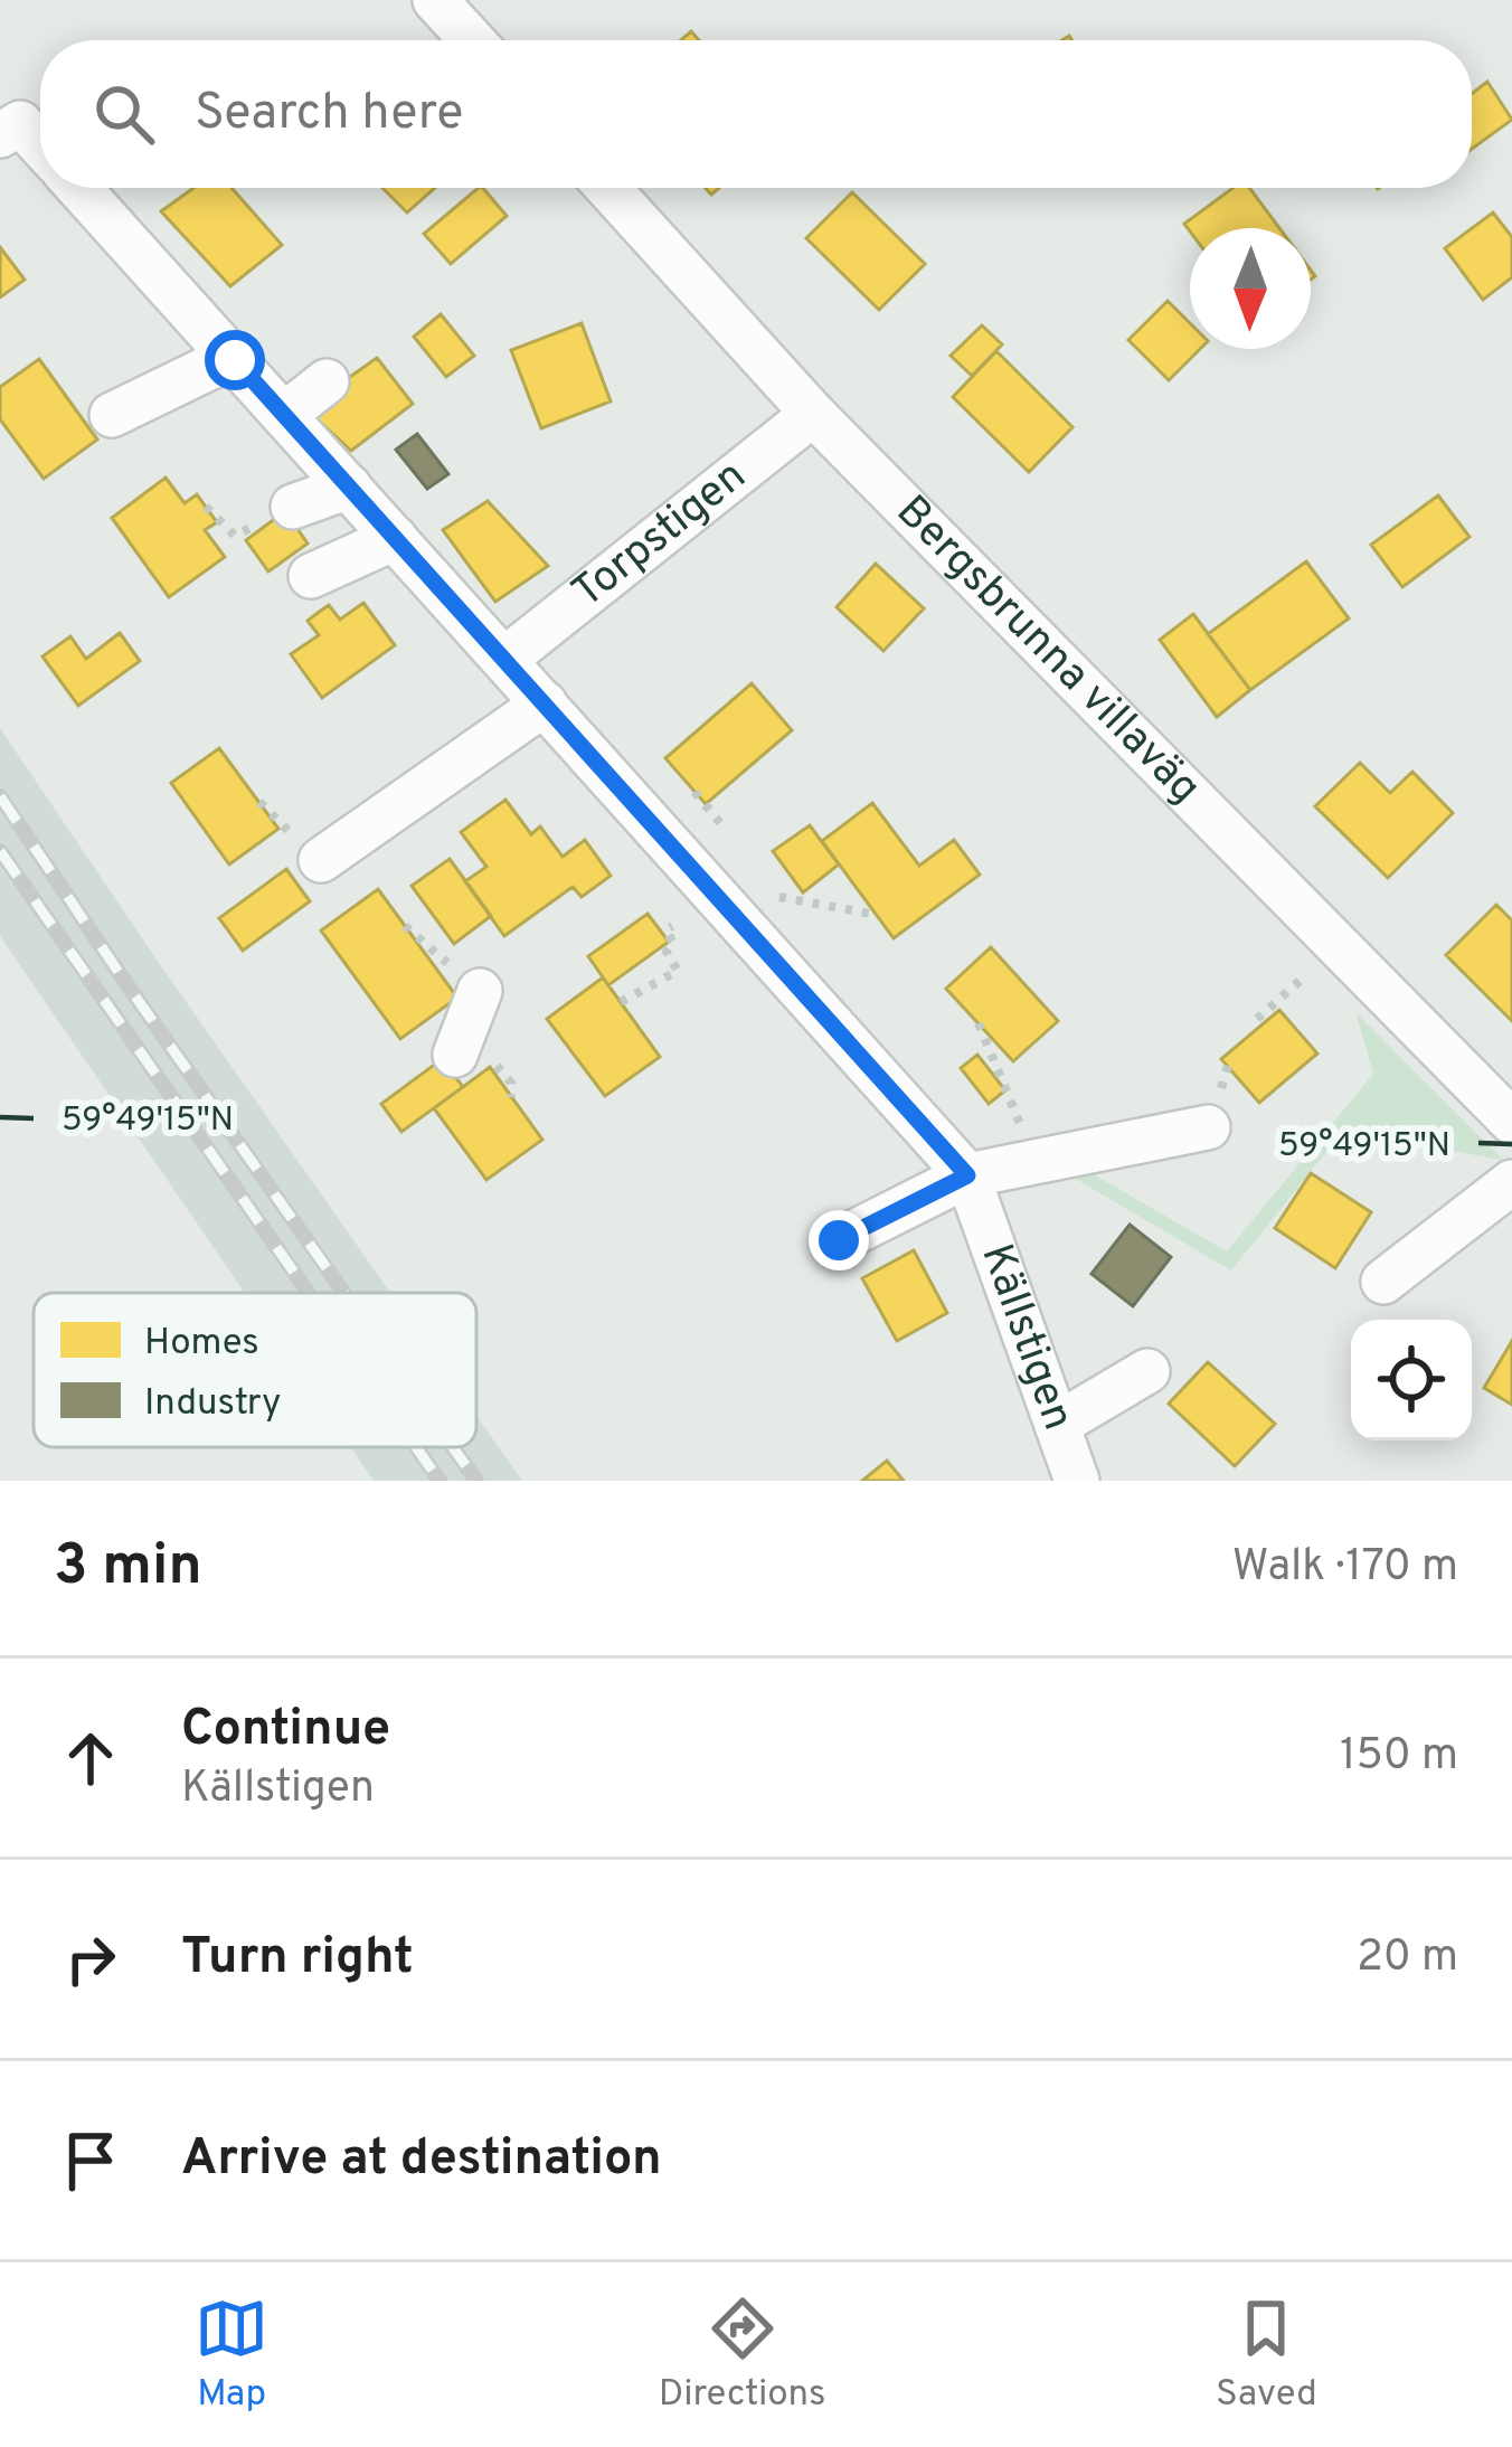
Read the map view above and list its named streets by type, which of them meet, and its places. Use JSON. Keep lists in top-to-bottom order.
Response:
{
  "streets": {
    "street": ["Torpstigen", "Bergsbrunna villaväg", "Källstigen"]
  },
  "crossings": [
    ["Torpstigen", "Bergsbrunna villaväg"],
    ["Torpstigen", "Källstigen"]
  ],
  "legend": ["Homes", "Industry"],
  "north": "bottom",
  "page": {
    "search": "Search here",
    "heading": ["3 min", "Walk · 170 m"],
    "list": [
      ["Continue", "Källstigen", "150 m"],
      ["Turn right", "20 m"],
      "Arrive at destination"
    ],
    "nav": ["Map", "Directions", "Saved"]
  },
  "coordinates": ["59°49'15\"N"]
}
